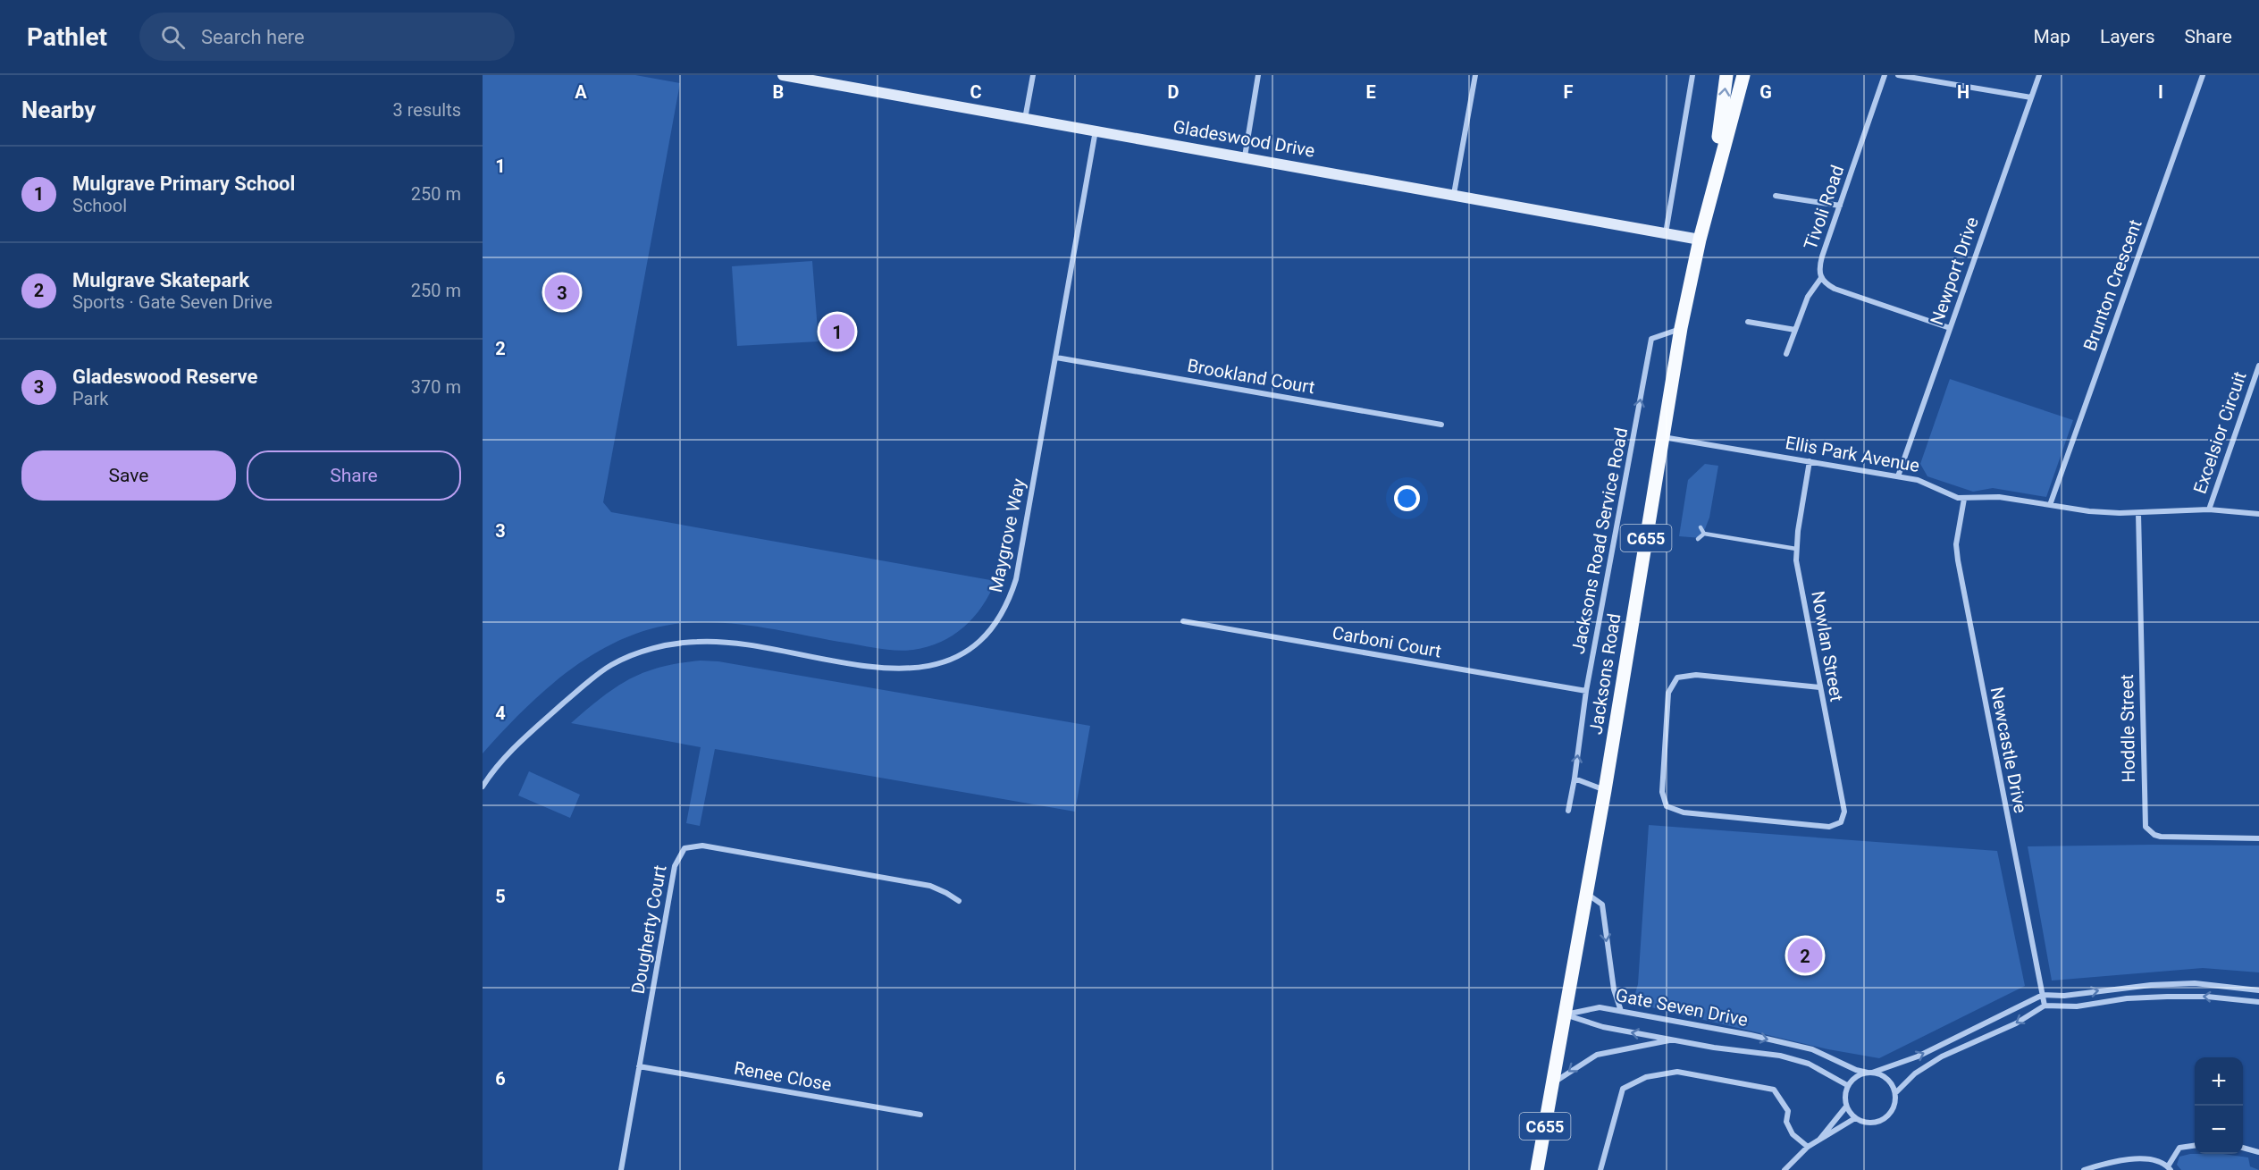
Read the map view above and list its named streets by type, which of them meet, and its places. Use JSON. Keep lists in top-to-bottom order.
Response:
{
  "streets": {
    "main road": ["C655", "Jacksons Road"],
    "street": [
      "Gladeswood Drive",
      "Tivoli Road",
      "Newport Drive",
      "Brunton Crescent",
      "Brookland Court",
      "Excelsior Circuit",
      "Ellis Park Avenue",
      "Maygrove Way",
      "Jacksons Road Service Road",
      "Carboni Court",
      "Nowlan Street",
      "Hoddle Street",
      "Newcastle Drive",
      "Dougherty Court",
      "Gate Seven Drive",
      "Renee Close"
    ]
  },
  "crossings": [
    ["Gladeswood Drive", "Maygrove Way"],
    ["Gladeswood Drive", "Jacksons Road"],
    ["Tivoli Road", "Newport Drive"],
    ["Newport Drive", "Ellis Park Avenue"],
    ["Brunton Crescent", "Ellis Park Avenue"],
    ["Brookland Court", "Maygrove Way"],
    ["Excelsior Circuit", "Ellis Park Avenue"],
    ["Ellis Park Avenue", "Nowlan Street"],
    ["Ellis Park Avenue", "Jacksons Road"],
    ["Ellis Park Avenue", "Hoddle Street"],
    ["Ellis Park Avenue", "Newcastle Drive"],
    ["Jacksons Road Service Road", "Carboni Court"],
    ["Jacksons Road Service Road", "Jacksons Road"],
    ["Jacksons Road", "Gate Seven Drive"],
    ["Dougherty Court", "Renee Close"]
  ],
  "one_way": ["Jacksons Road Service Road"],
  "page": {
    "header": "Pathlet",
    "search": "Search here",
    "nav": ["Map", "Layers", "Share"],
    "heading": ["Nearby", "3 results"],
    "list": [
      {
        "mark": "1",
        "name": "Mulgrave Primary School",
        "note": "School",
        "value": "250 m"
      },
      {
        "mark": "2",
        "name": "Mulgrave Skatepark",
        "note": "Sports · Gate Seven Drive",
        "value": "250 m"
      },
      {
        "mark": "3",
        "name": "Gladeswood Reserve",
        "note": "Park",
        "value": "370 m"
      }
    ],
    "pins": ["3", "1", "2"],
    "buttons": ["Save", "Share"],
    "map_buttons": ["+", "−"]
  },
  "grid": {
    "columns": [
      "A",
      "B",
      "C",
      "D",
      "E",
      "F",
      "G",
      "H",
      "I"
    ],
    "rows": [
      "1",
      "2",
      "3",
      "4",
      "5",
      "6"
    ]
  }
}
